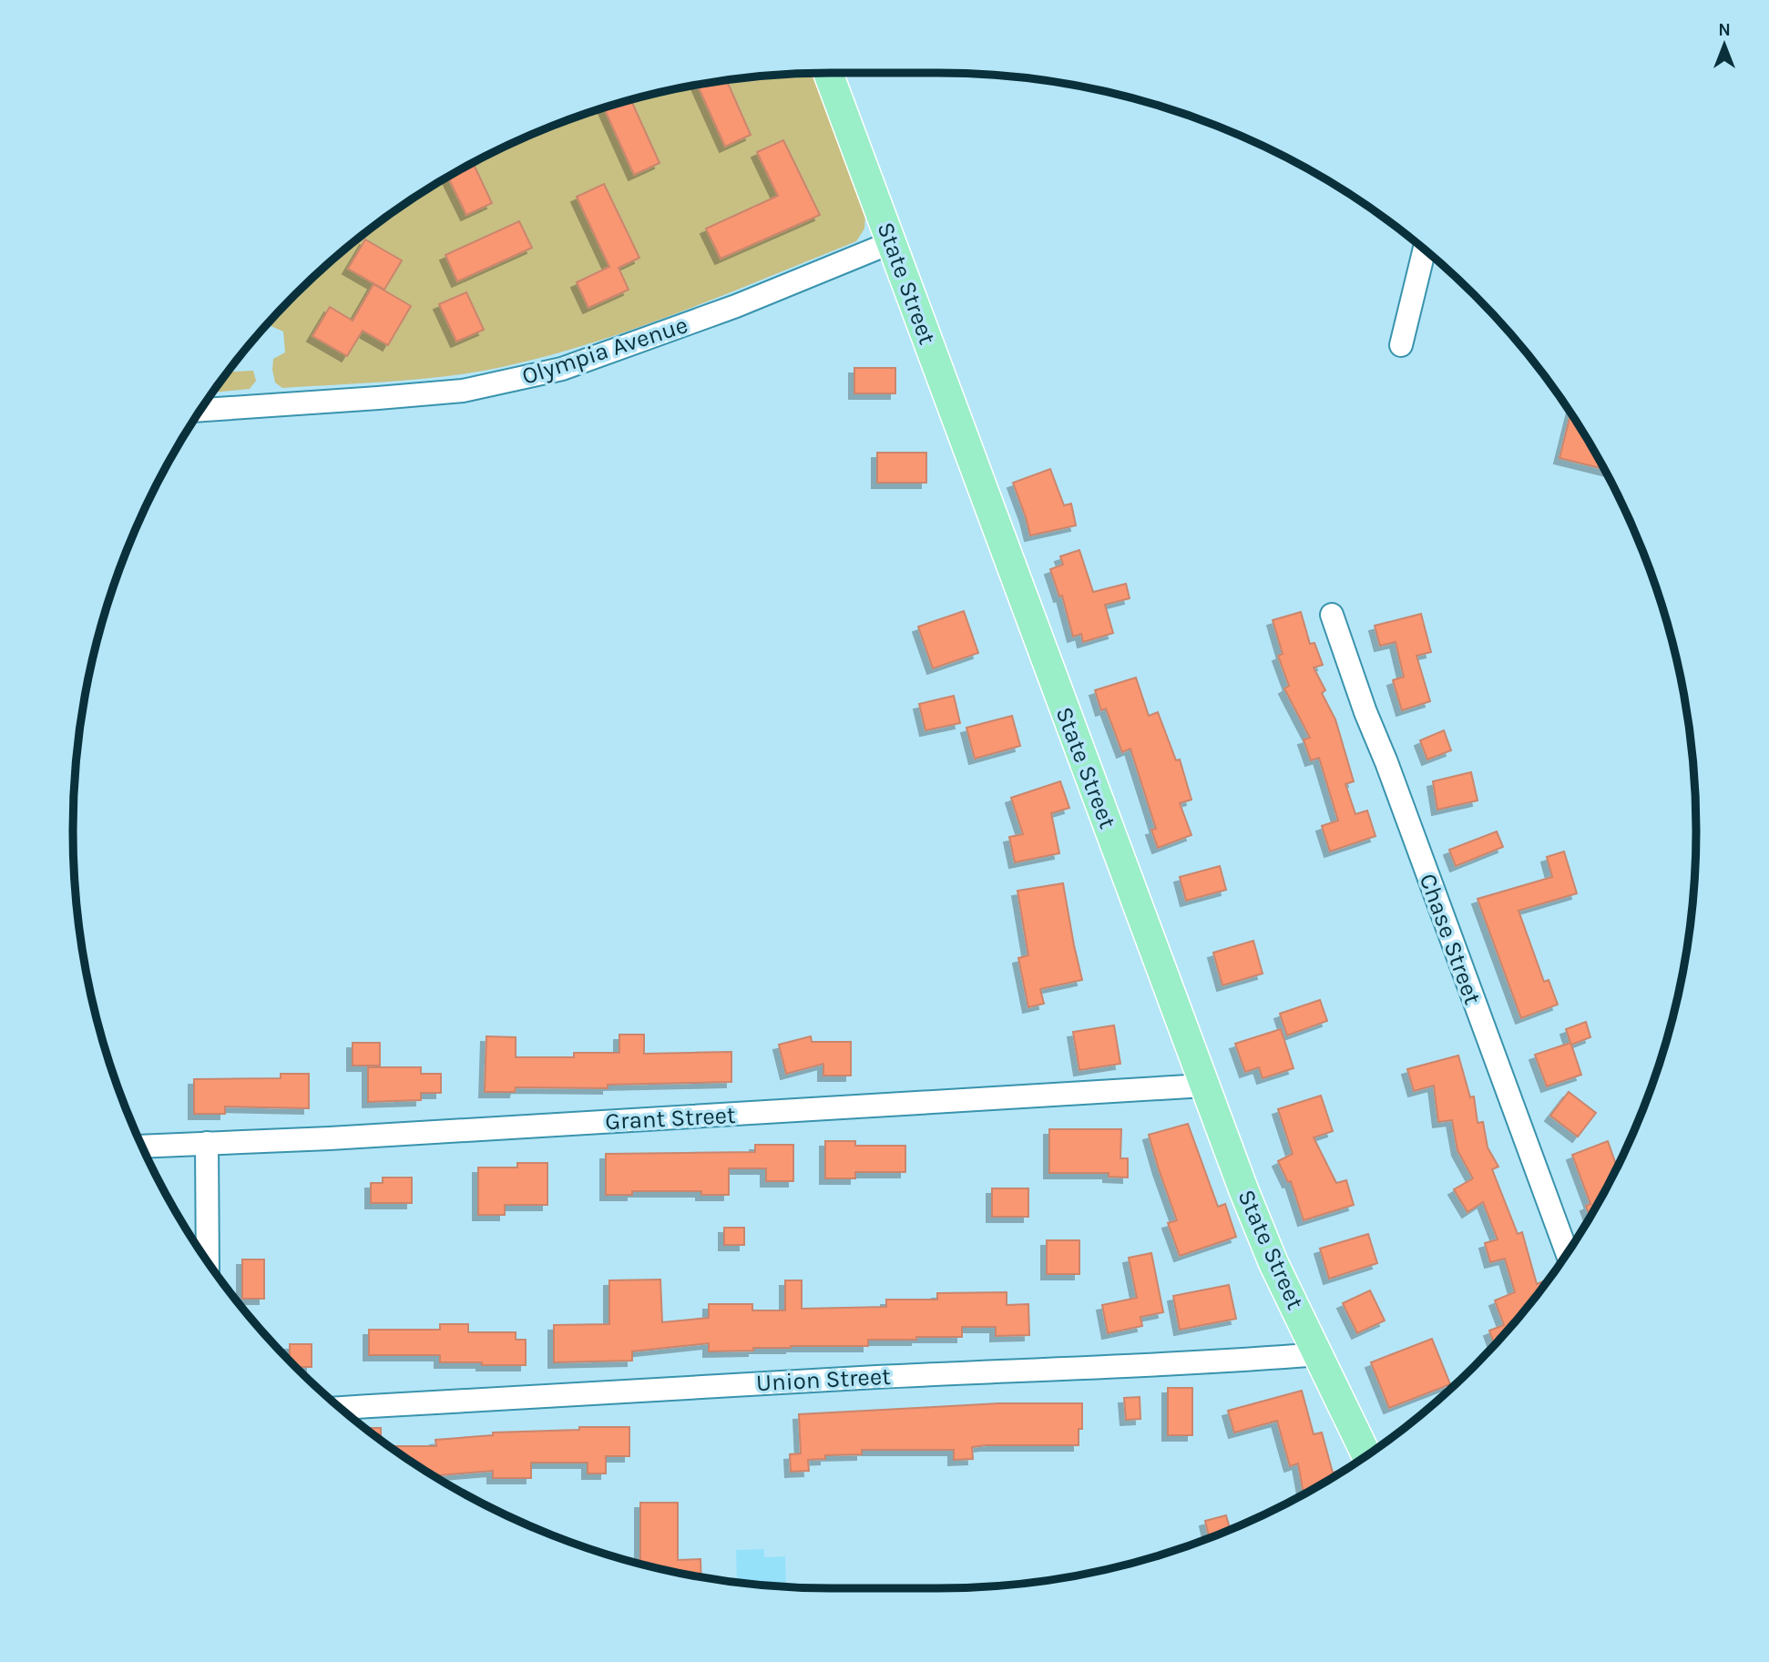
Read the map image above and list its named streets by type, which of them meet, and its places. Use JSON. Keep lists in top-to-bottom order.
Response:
{
  "streets": {
    "main road": ["State Street"],
    "street": [
      "Olympia Avenue",
      "Chase Street",
      "Grant Street",
      "Union Street"
    ]
  },
  "crossings": [
    ["State Street", "Olympia Avenue"],
    ["State Street", "Grant Street"],
    ["State Street", "Union Street"]
  ],
  "north": "top"
}
